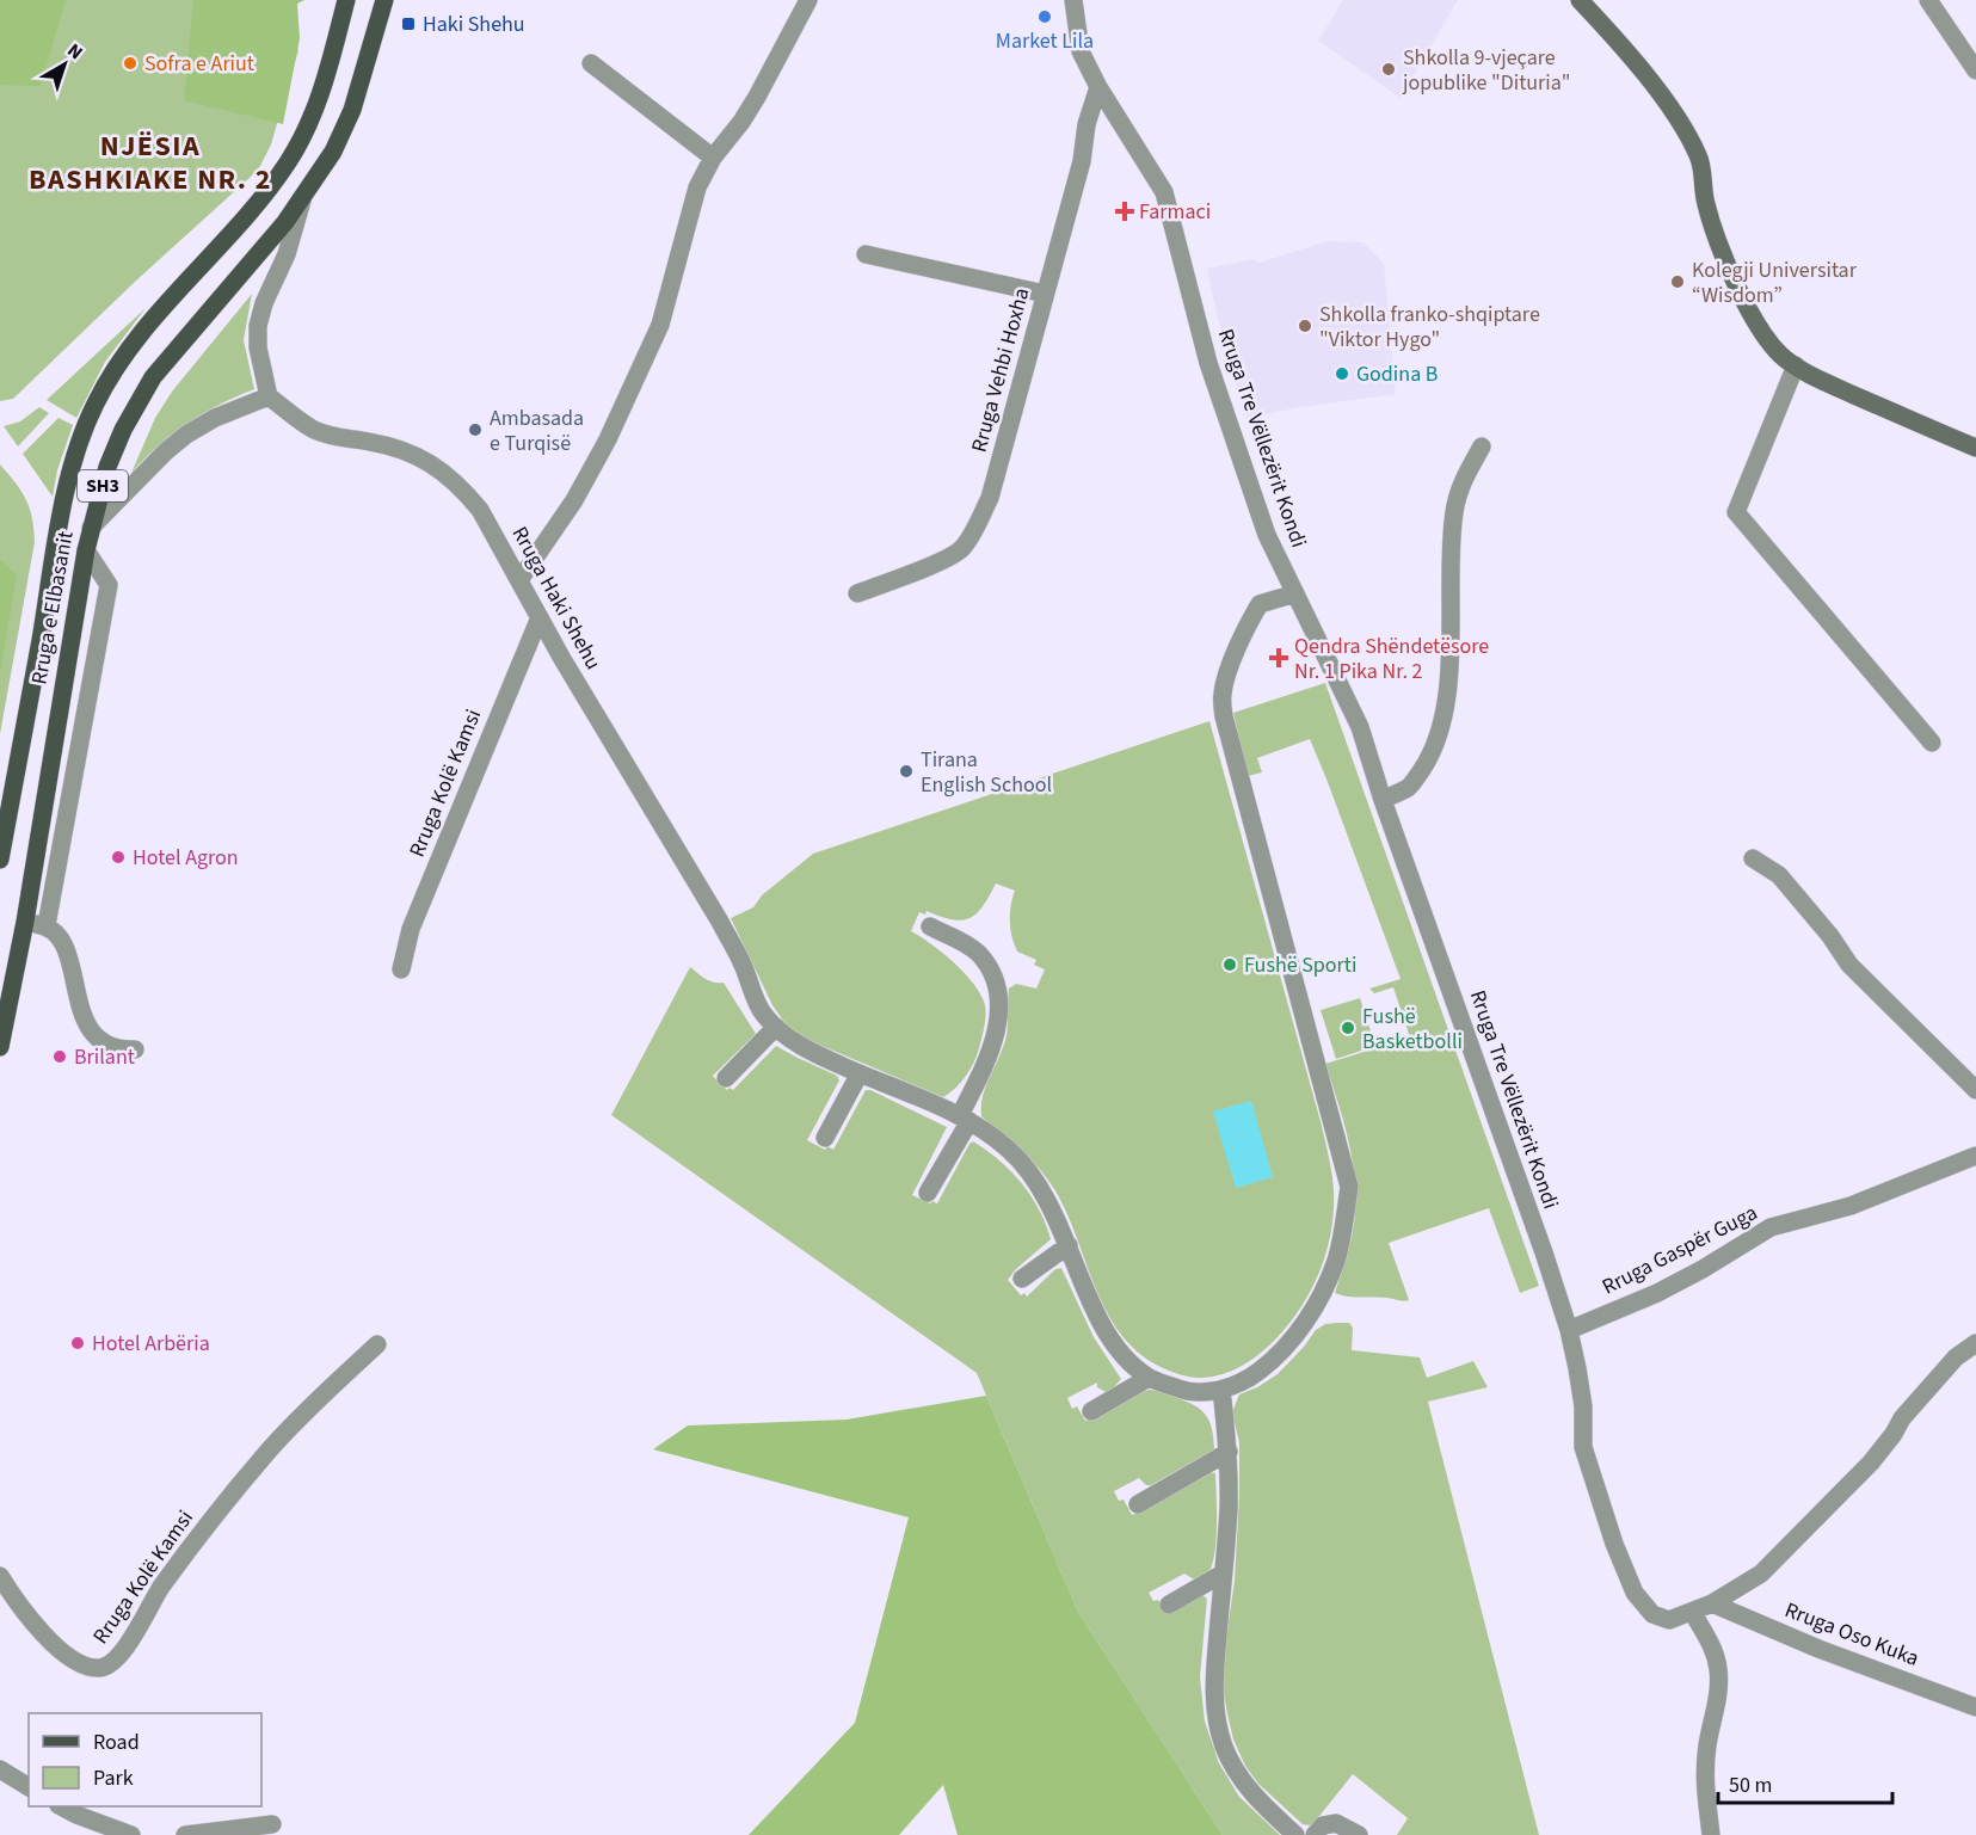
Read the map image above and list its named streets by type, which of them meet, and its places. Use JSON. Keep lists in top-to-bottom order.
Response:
{
  "streets": {
    "main road": ["SH3", "Rruga e Elbasanit"],
    "street": [
      "Rruga Vehbi Hoxha",
      "Rruga Tre Vëllezërit Kondi",
      "Rruga Haki Shehu",
      "Rruga Kolë Kamsi",
      "Rruga Gaspër Guga",
      "Rruga Oso Kuka"
    ]
  },
  "crossings": [
    ["Rruga Vehbi Hoxha", "Rruga Tre Vëllezërit Kondi"],
    ["Rruga Tre Vëllezërit Kondi", "Rruga Gaspër Guga"],
    ["Rruga Tre Vëllezërit Kondi", "Rruga Oso Kuka"],
    ["Rruga Haki Shehu", "Rruga Kolë Kamsi"]
  ],
  "districts": ["NJËSIA BASHKIAKE NR. 2"],
  "places": {
    "other": [
      "Market Lila",
      "Sofra e Ariut",
      "Shkolla 9-vjeçare jopublike \"Dituria\"",
      "Kolegji Universitar “Wisdom”",
      "Shkolla franko-shqiptare \"Viktor Hygo\"",
      "Godina B",
      "Ambasada e Turqisë",
      "Tirana English School",
      "Hotel Agron",
      "Fushë Sporti",
      "Fushë Basketbolli",
      "Brilant",
      "Hotel Arbëria"
    ],
    "transit": ["Haki Shehu"],
    "health": ["Farmaci", "Qendra Shëndetësore Nr. 1 Pika Nr. 2"]
  },
  "legend": ["Road", "Park"],
  "scale_bar": "50 m",
  "north": "top right"
}
